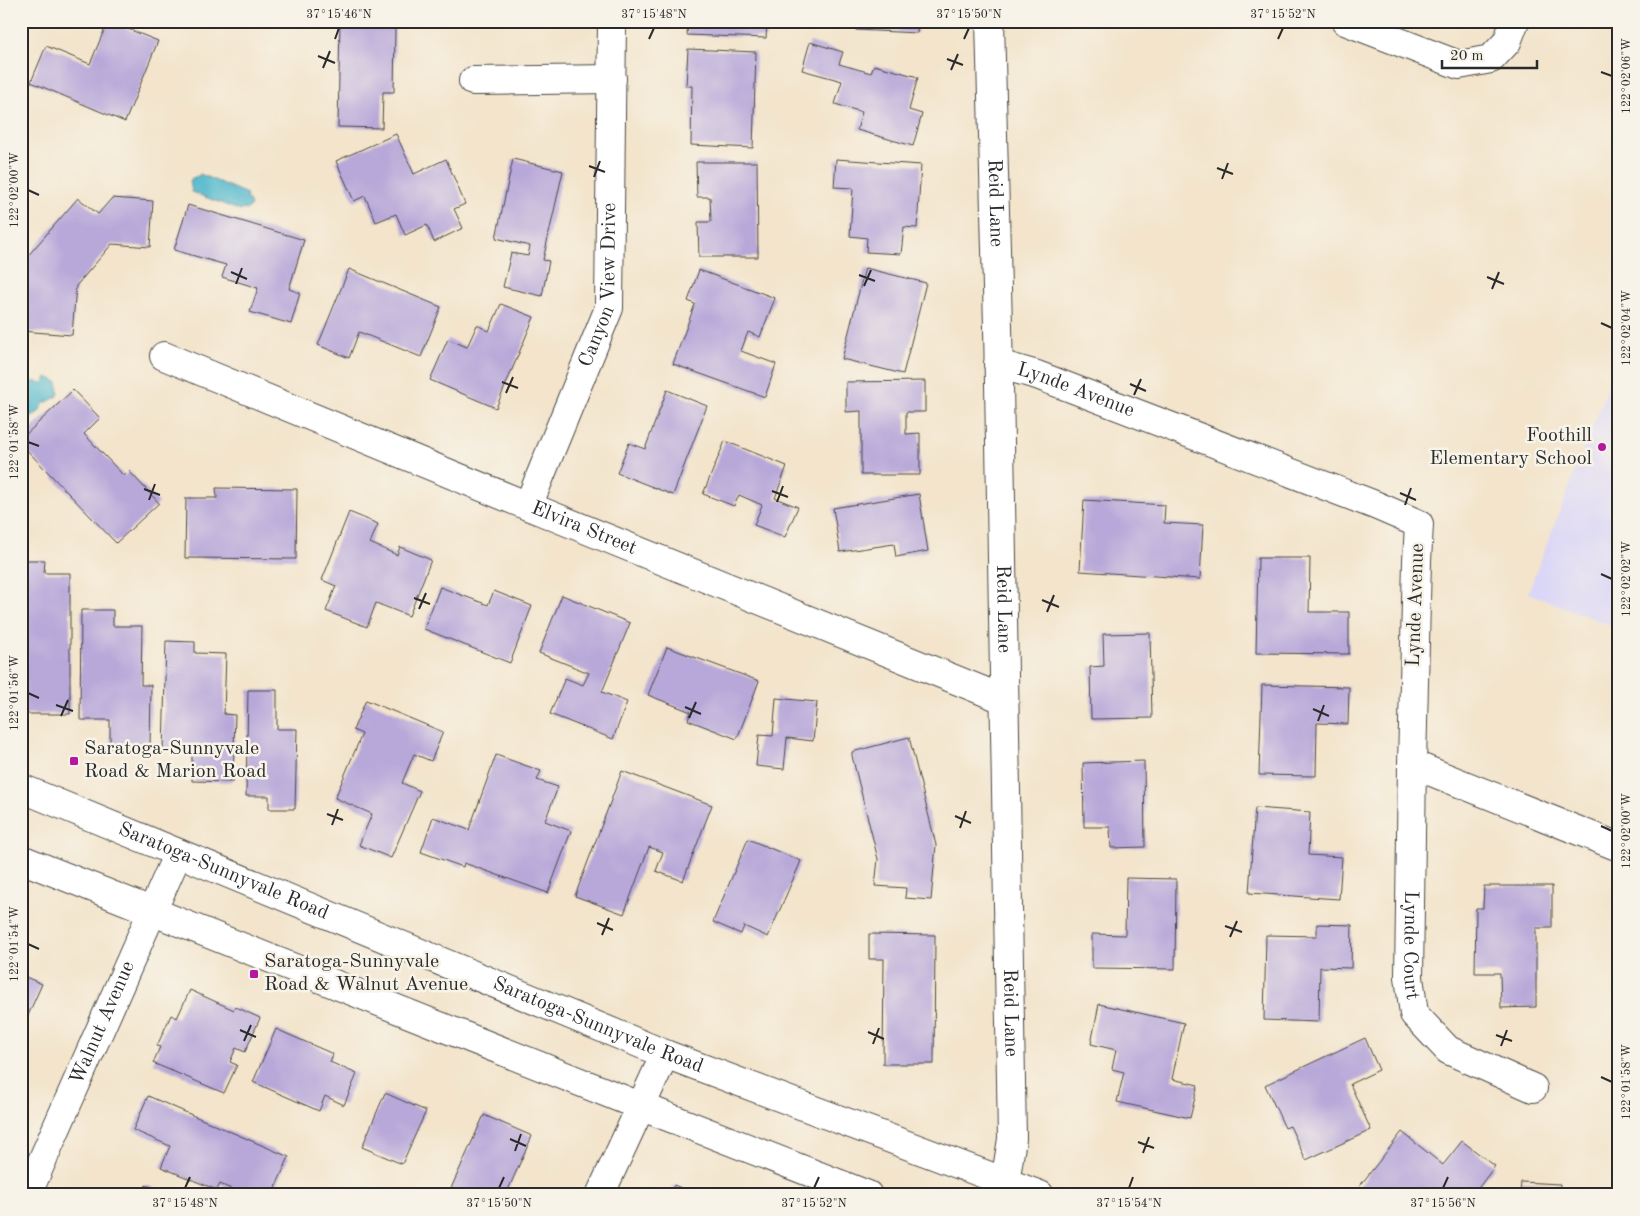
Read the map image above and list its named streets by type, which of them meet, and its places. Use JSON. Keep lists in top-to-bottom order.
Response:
{
  "streets": {
    "street": [
      "Reid Lane",
      "Canyon View Drive",
      "Lynde Avenue",
      "Elvira Street",
      "Saratoga-Sunnyvale Road",
      "Lynde Court",
      "Walnut Avenue"
    ]
  },
  "crossings": [
    ["Reid Lane", "Lynde Avenue"],
    ["Reid Lane", "Elvira Street"],
    ["Reid Lane", "Saratoga-Sunnyvale Road"],
    ["Canyon View Drive", "Elvira Street"],
    ["Lynde Avenue", "Lynde Court"],
    ["Saratoga-Sunnyvale Road", "Walnut Avenue"]
  ],
  "places": {
    "other": ["Foothill Elementary School"],
    "transit": ["Saratoga-Sunnyvale Road & Marion Road", "Saratoga-Sunnyvale Road & Walnut Avenue"]
  },
  "scale_bar": "20 m",
  "coordinates": [
    "37°15'46\"N",
    "37°15'48\"N",
    "37°15'50\"N",
    "37°15'52\"N",
    "122°02'06\"W",
    "122°02'00\"W",
    "122°02'04\"W",
    "122°01'58\"W",
    "122°02'02\"W",
    "122°01'56\"W",
    "122°01'54\"W",
    "37°15'54\"N",
    "37°15'56\"N"
  ]
}
